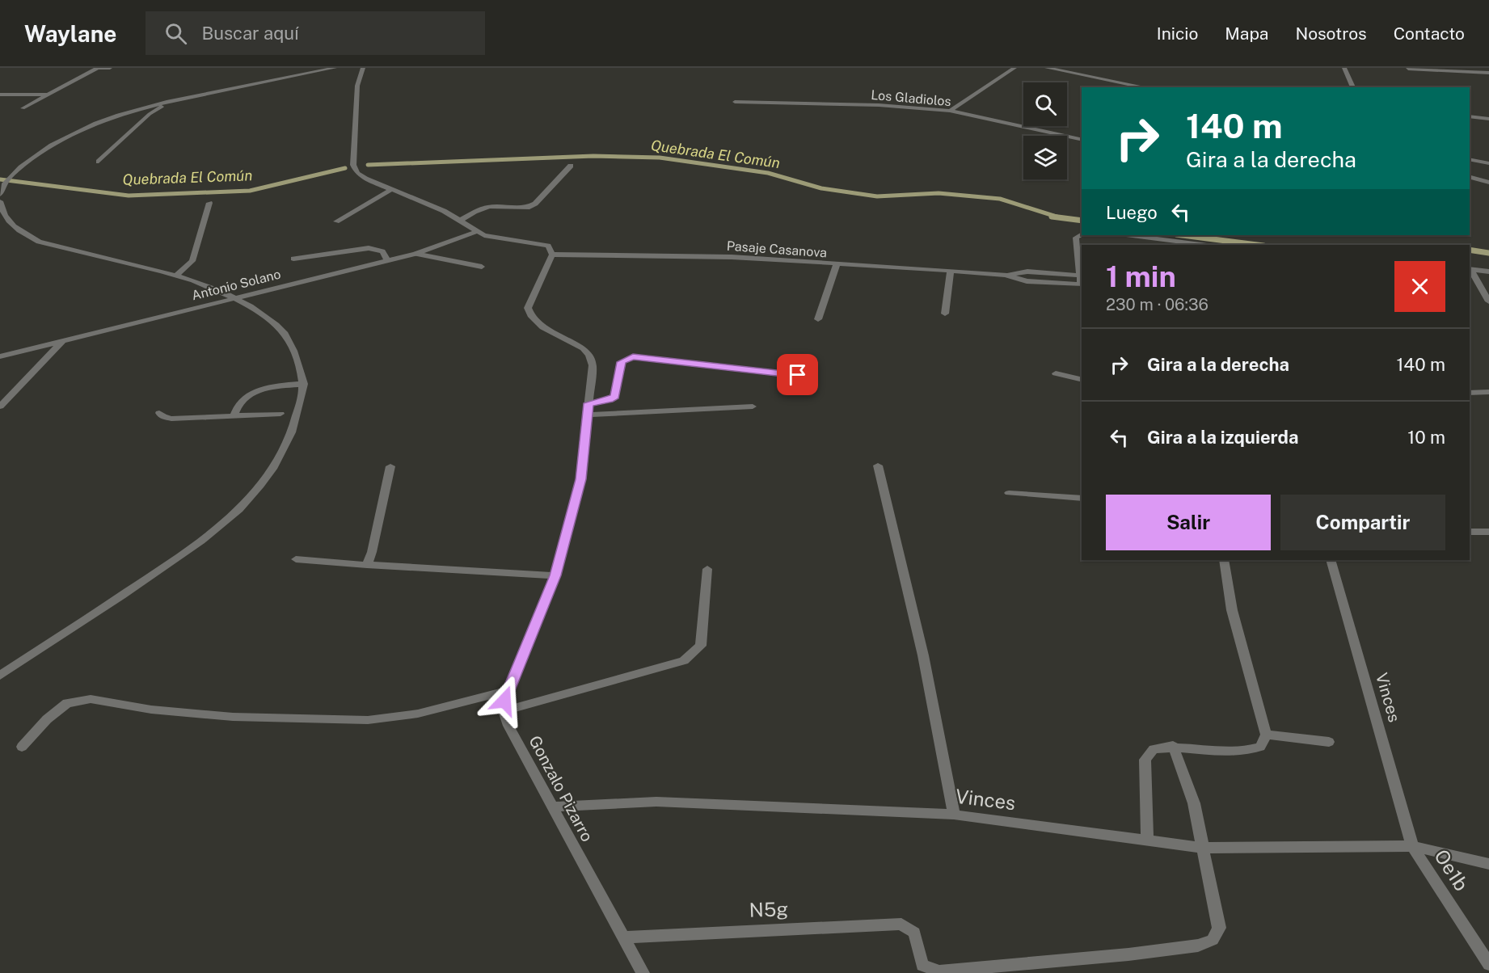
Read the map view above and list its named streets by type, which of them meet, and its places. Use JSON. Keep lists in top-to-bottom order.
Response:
{
  "streets": {
    "street": [
      "Los Gladiolos",
      "Pasaje Casanova",
      "Antonio Solano",
      "Vinces",
      "Gonzalo Pizarro",
      "Oe1b",
      "N5g"
    ]
  },
  "crossings": [
    ["Vinces", "Gonzalo Pizarro"],
    ["Vinces", "Oe1b"],
    ["Vinces", "N5g"],
    ["Gonzalo Pizarro", "N5g"]
  ],
  "water": ["Quebrada El Común"],
  "page": {
    "header": "Waylane",
    "search": "Buscar aquí",
    "nav": [
      "Inicio",
      "Mapa",
      "Nosotros",
      "Contacto"
    ],
    "turn": ["140 m", "Gira a la derecha"],
    "then": "Luego",
    "heading": ["1 min", "230 m · 06:36"],
    "list": [
      {
        "name": "Gira a la derecha",
        "value": "140 m"
      },
      {
        "name": "Gira a la izquierda",
        "value": "10 m"
      }
    ],
    "buttons": ["Salir", "Compartir"]
  }
}
